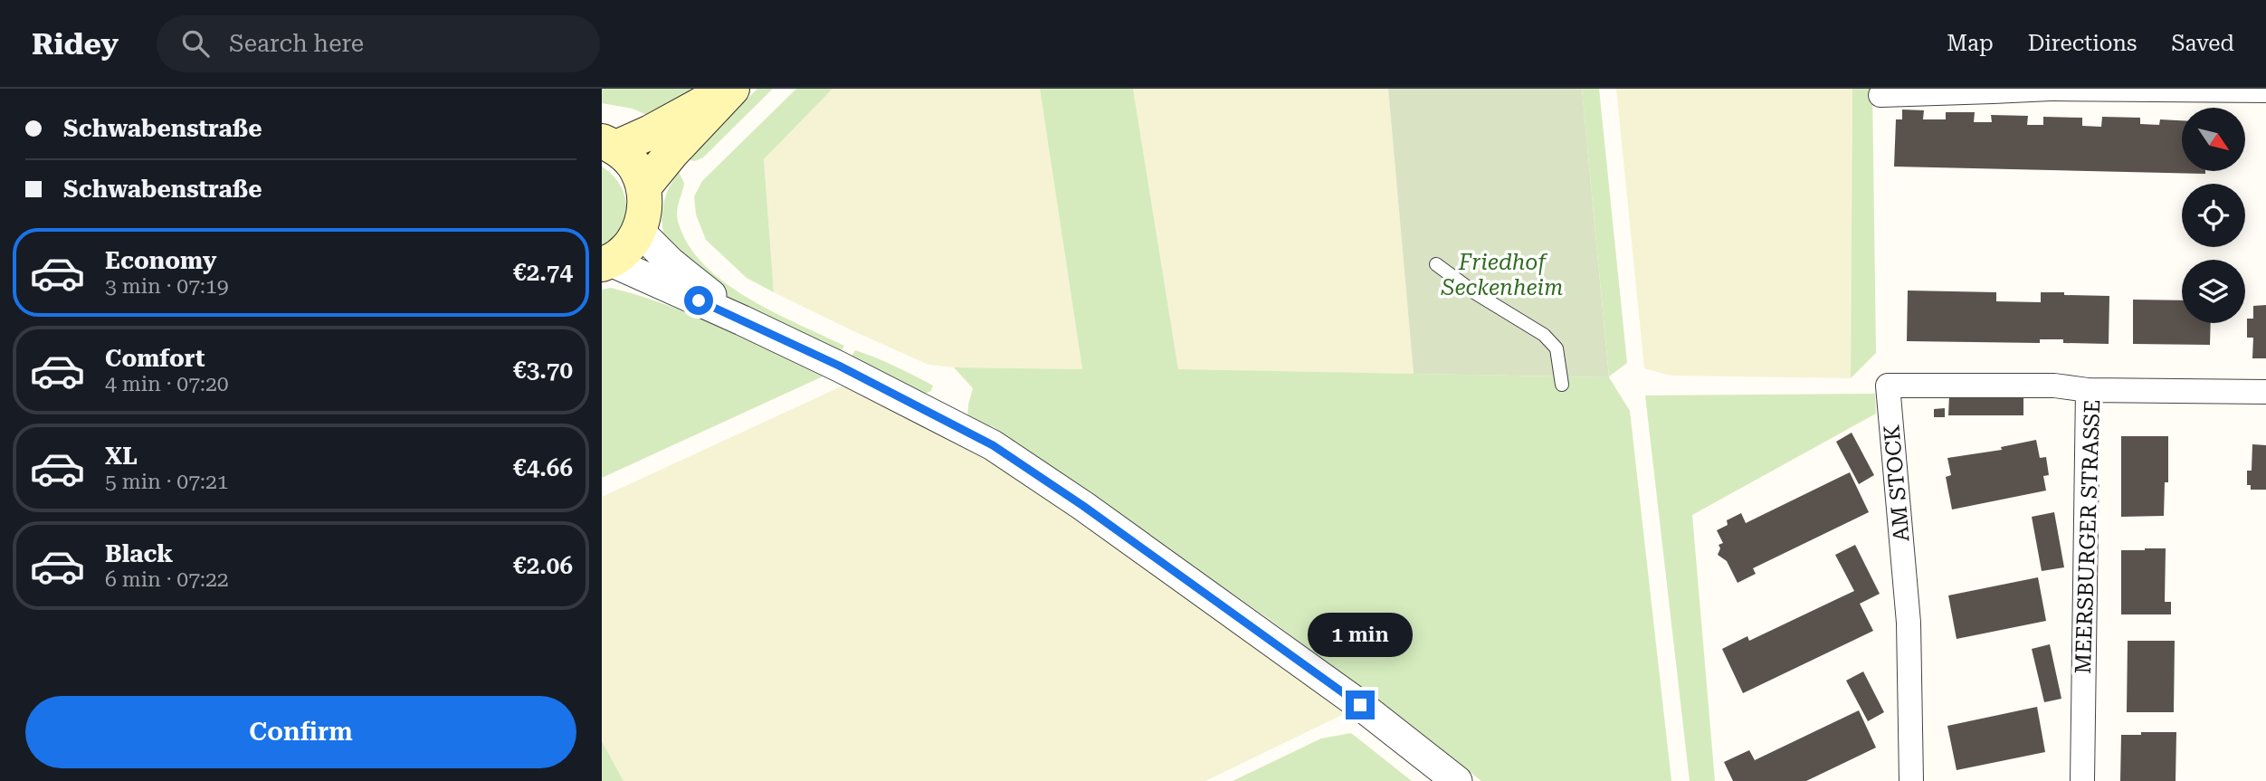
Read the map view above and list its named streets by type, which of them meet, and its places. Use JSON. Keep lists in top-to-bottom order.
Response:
{
  "streets": {
    "street": ["AM STOCK", "MEERSBURGER STRASSE"]
  },
  "crossings": [
    ["AM STOCK", "MEERSBURGER STRASSE"]
  ],
  "parks": ["Friedhof Seckenheim"],
  "north": "bottom right",
  "page": {
    "header": "Ridey",
    "search": "Search here",
    "nav": ["Map", "Directions", "Saved"],
    "banner": ["Schwabenstraße", "Schwabenstraße"],
    "list": [
      {
        "name": "Economy",
        "note": "3 min · 07:19",
        "value": "€2.74"
      },
      {
        "name": "Comfort",
        "note": "4 min · 07:20",
        "value": "€3.70"
      },
      {
        "name": "XL",
        "note": "5 min · 07:21",
        "value": "€4.66"
      },
      {
        "name": "Black",
        "note": "6 min · 07:22",
        "value": "€2.06"
      }
    ],
    "bubble": "1 min",
    "buttons": "Confirm"
  }
}
